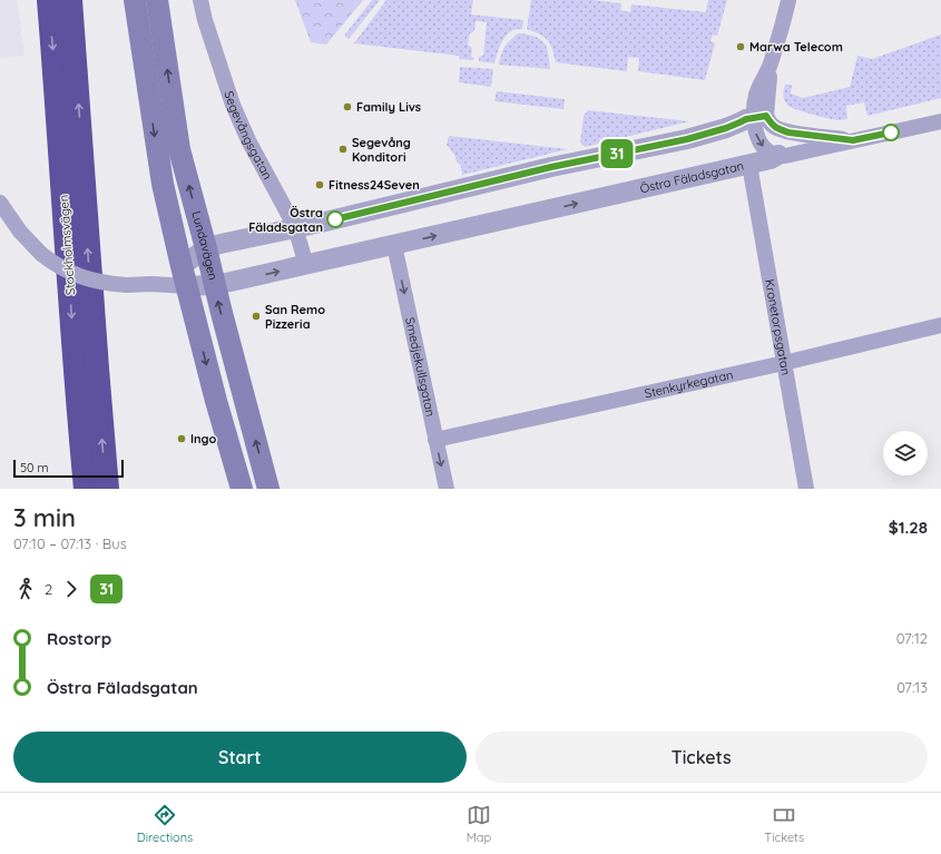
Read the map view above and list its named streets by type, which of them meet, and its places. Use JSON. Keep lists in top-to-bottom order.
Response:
{
  "streets": {
    "highway": ["Stockholmsvägen"],
    "main road": ["Lundavägen"],
    "street": [
      "Segevångsgatan",
      "Östra Fäladsgatan",
      "Kronetorpsgatan",
      "Smedjekullsgatan",
      "Stenkyrkegatan"
    ]
  },
  "crossings": [
    ["Segevångsgatan", "Östra Fäladsgatan"],
    ["Östra Fäladsgatan", "Lundavägen"],
    ["Östra Fäladsgatan", "Kronetorpsgatan"],
    ["Östra Fäladsgatan", "Smedjekullsgatan"],
    ["Kronetorpsgatan", "Stenkyrkegatan"],
    ["Smedjekullsgatan", "Stenkyrkegatan"]
  ],
  "one_way": ["Smedjekullsgatan"],
  "places": [
    "Marwa Telecom",
    "Family Livs",
    "Segevång Konditori",
    "Fitness24Seven",
    "Östra Fäladsgatan",
    "San Remo Pizzeria",
    "Ingo"
  ],
  "lines": ["bus line 31"],
  "scale_bar": "50 m",
  "page": {
    "on_map": "31",
    "scale": "50 m",
    "heading": ["3 min", "07:10 – 07:13 · Bus", "$1.28"],
    "legs": ["2", "31"],
    "list": [
      {
        "name": "Rostorp",
        "value": "07:12"
      },
      {
        "name": "Östra Fäladsgatan",
        "value": "07:13"
      }
    ],
    "buttons": ["Start", "Tickets"],
    "tabs": ["Directions", "Map", "Tickets"]
  }
}
